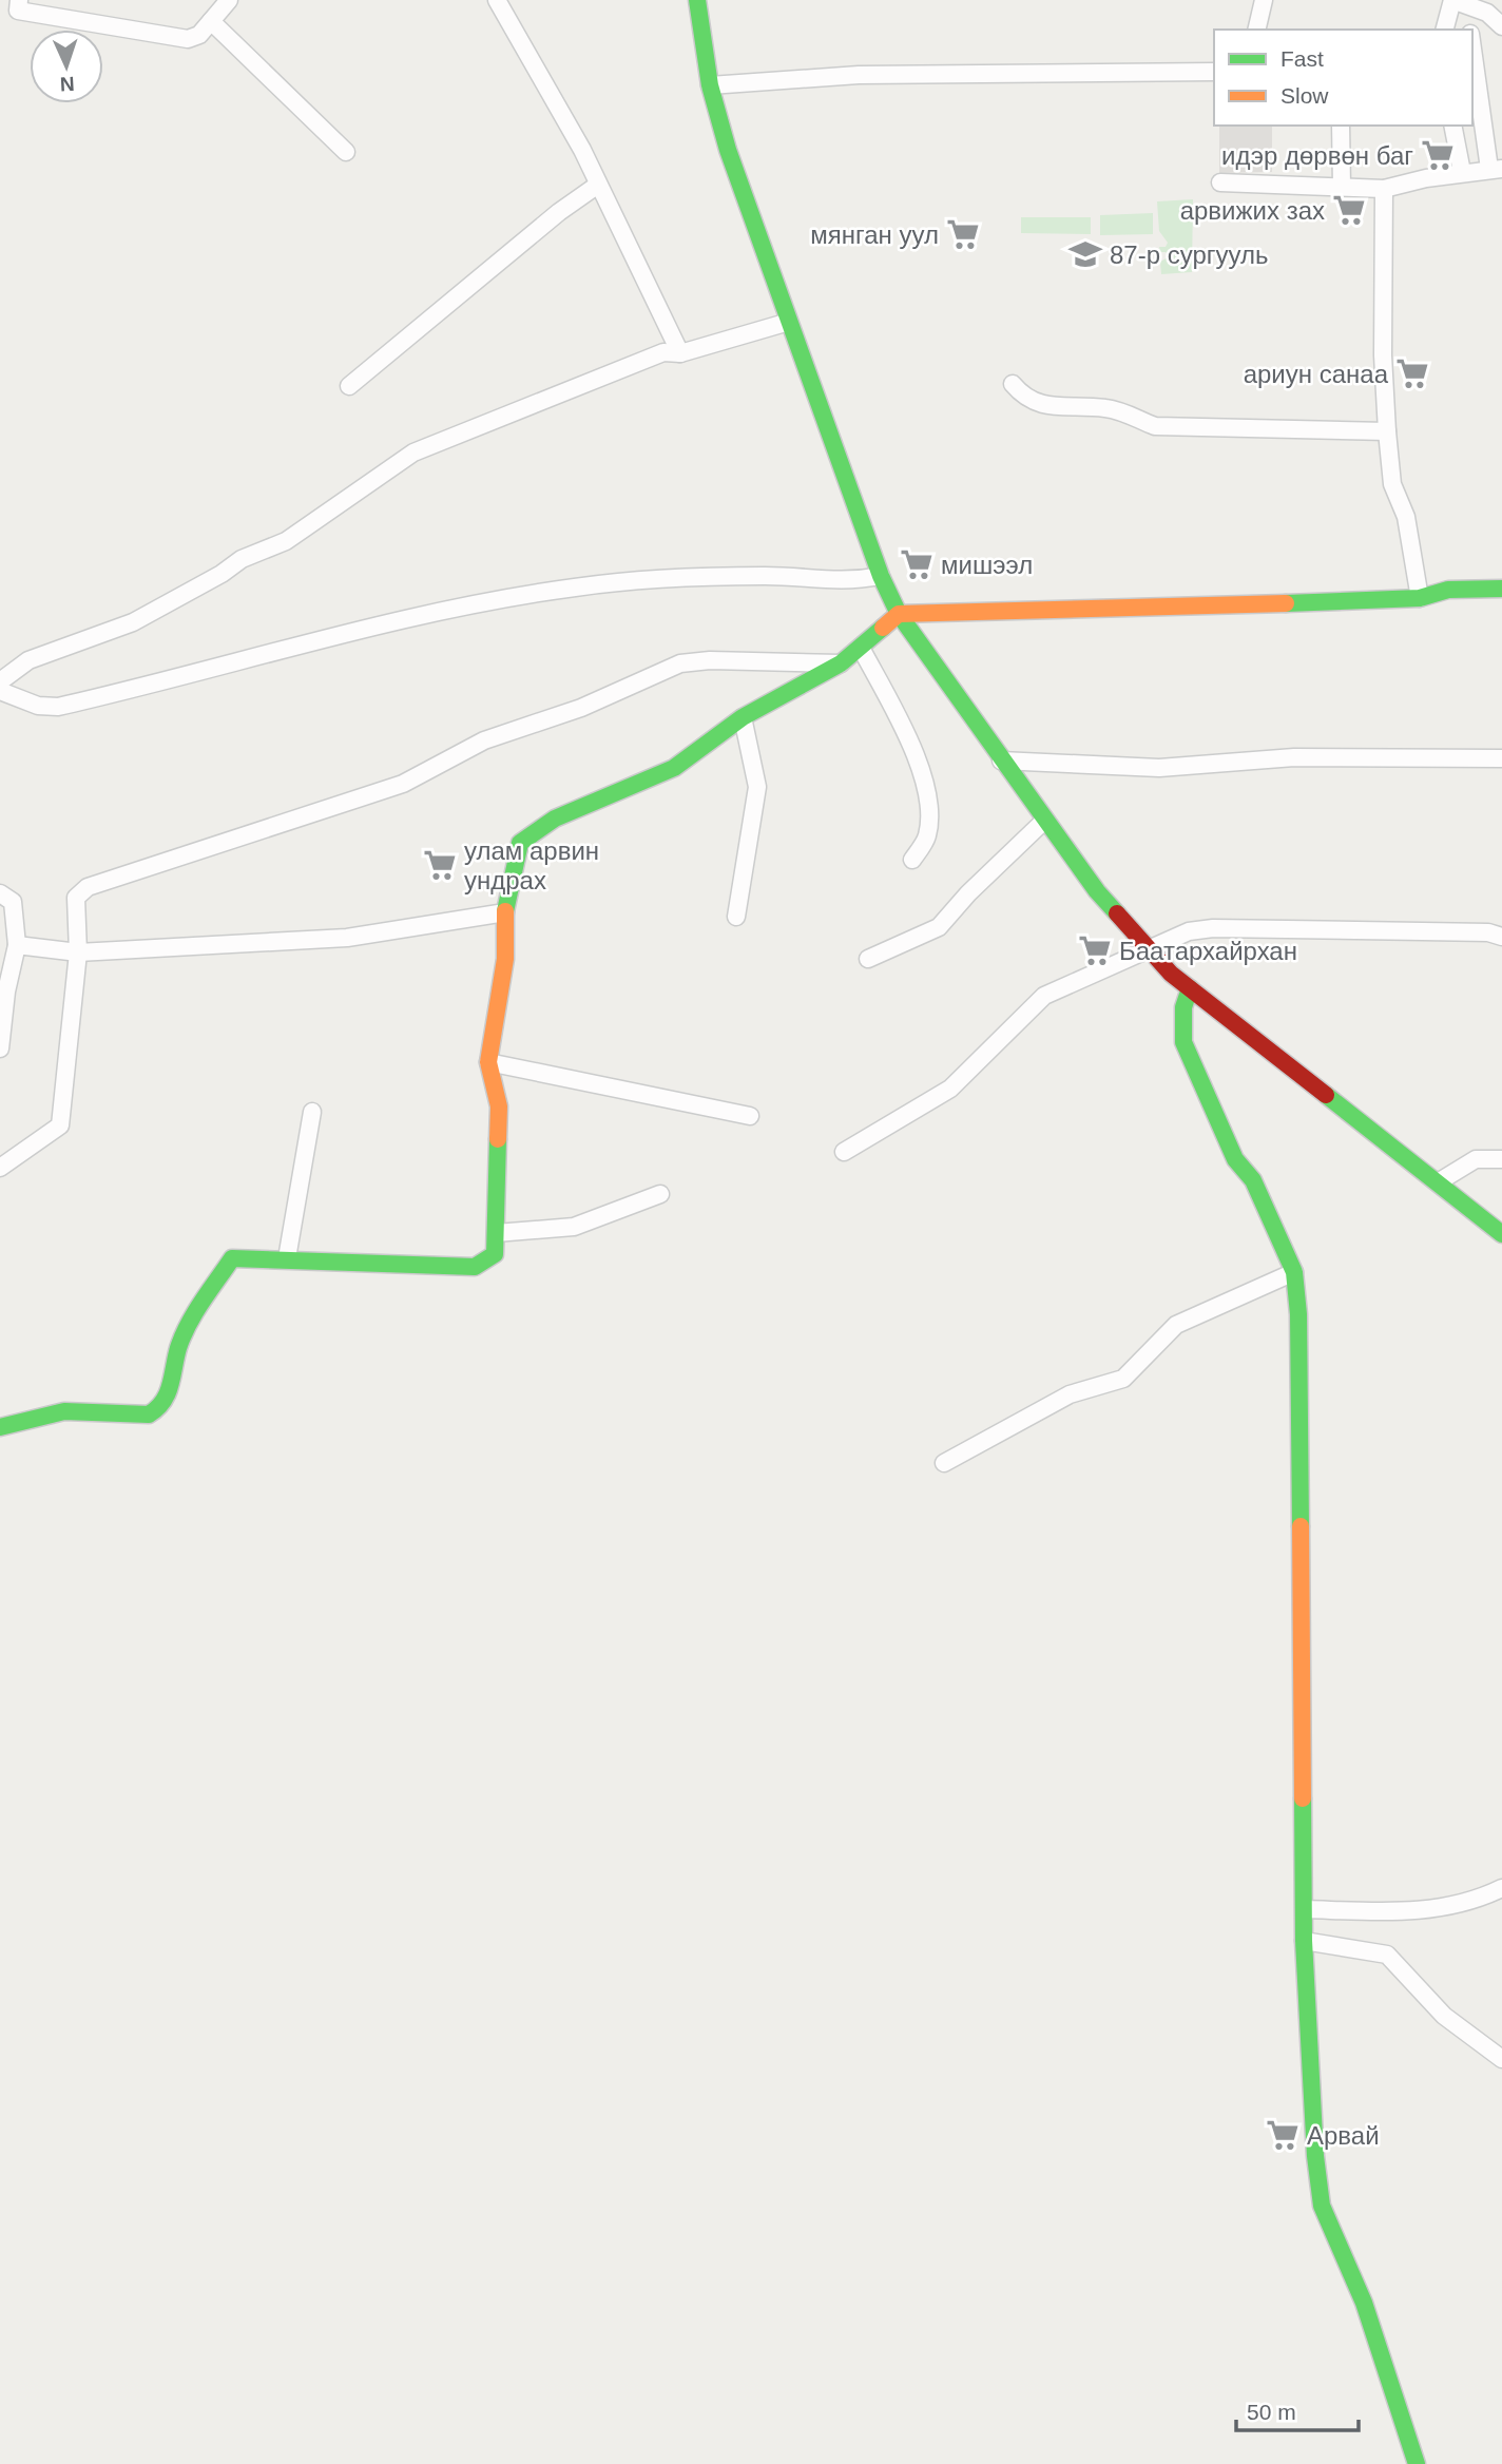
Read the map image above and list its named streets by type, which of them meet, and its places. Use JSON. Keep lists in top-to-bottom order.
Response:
{
  "places": {
    "supermarket": [
      "идэр дөрвөн баг",
      "арвижих зах",
      "мянган уул",
      "ариун санаа",
      "мишээл",
      "улам арвин ундрах",
      "Баатархайрхан",
      "Арвай"
    ],
    "school or university": ["87-р сургууль"]
  },
  "legend": ["Fast", "Slow"],
  "scale_bar": "50 m",
  "north": "bottom"
}
